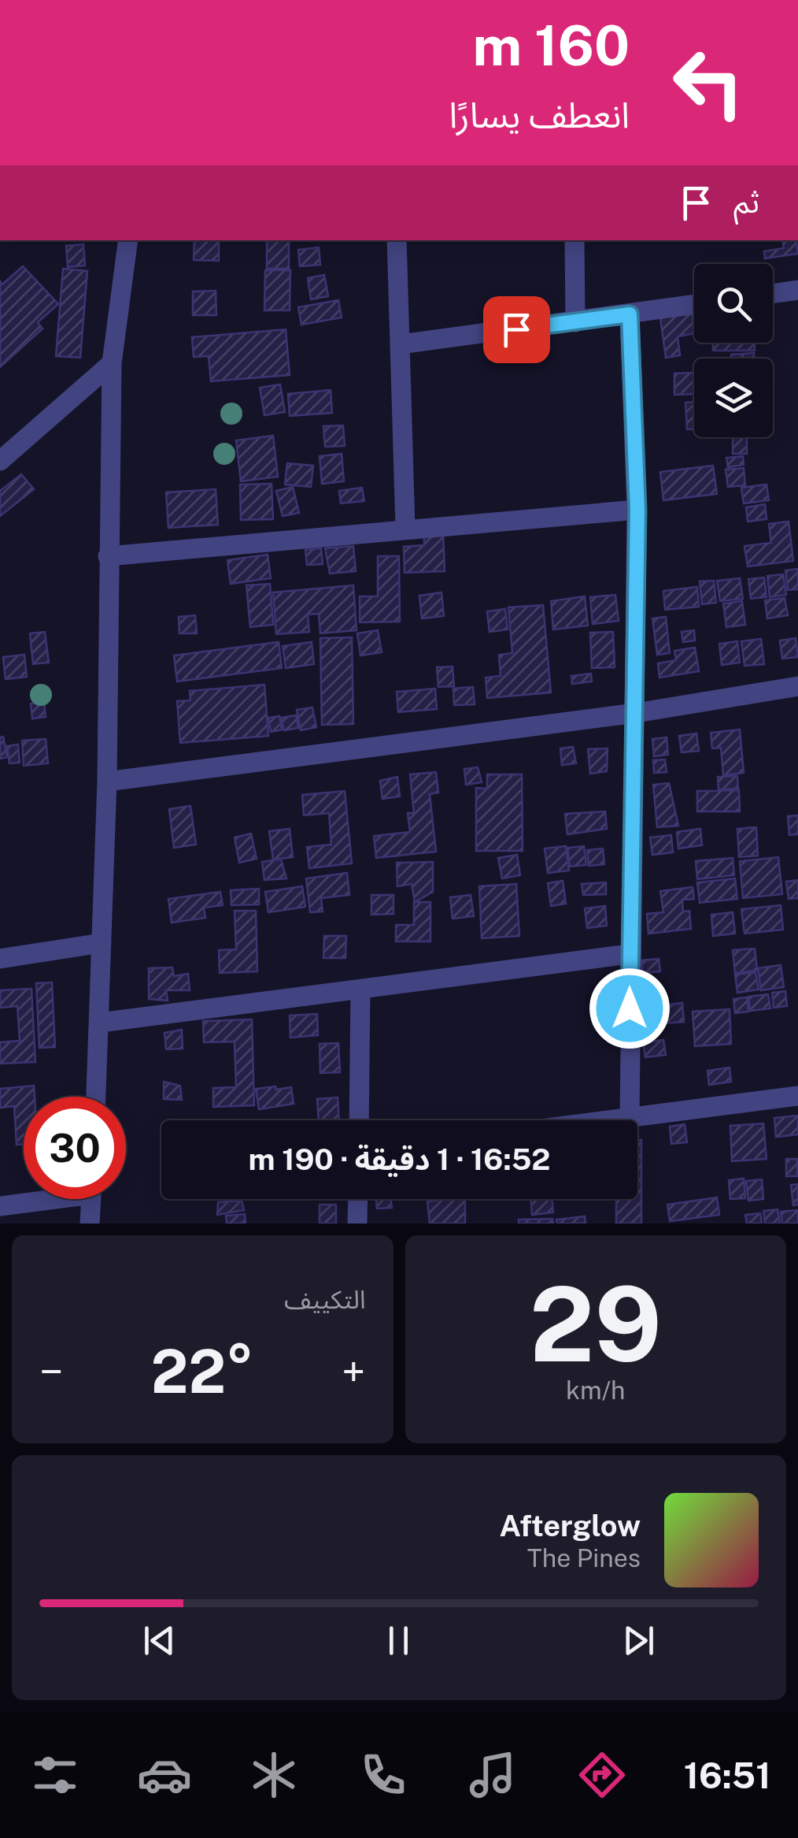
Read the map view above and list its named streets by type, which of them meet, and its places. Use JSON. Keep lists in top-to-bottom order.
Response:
{
  "page": {
    "turn": ["160 m", "انعطف يسارًا"],
    "then": "ثم",
    "limit": "30",
    "trip": "16:52 · 1 دقيقة · 190 m",
    "tile": [
      ["29", "km/h"],
      "التكييف"
    ],
    "heat": ["−", "22°", "+"],
    "song": ["Afterglow", "The Pines"],
    "tabs": "16:51"
  }
}
